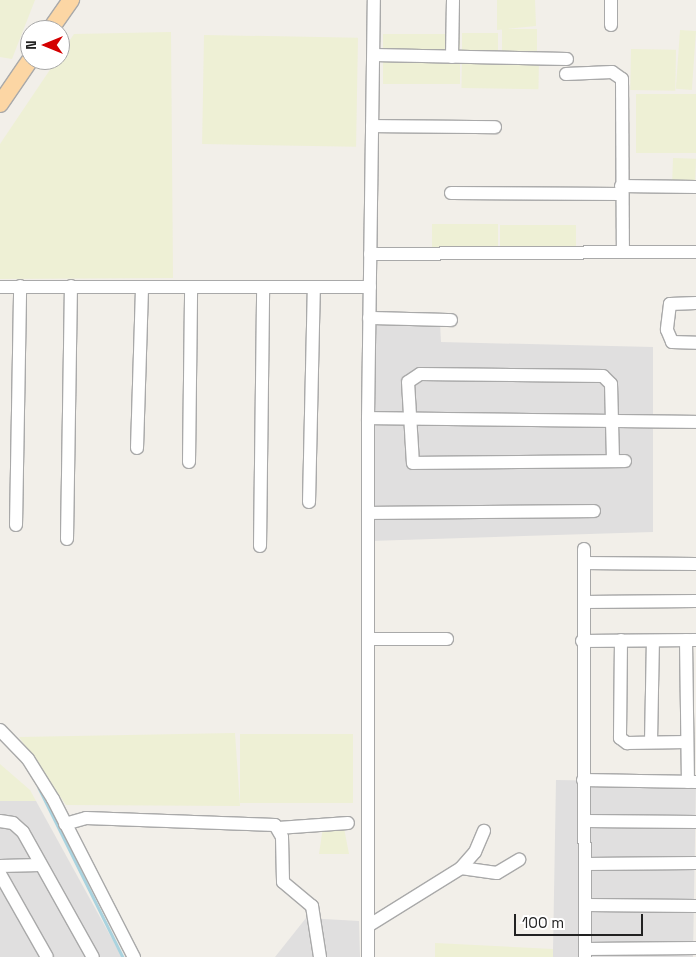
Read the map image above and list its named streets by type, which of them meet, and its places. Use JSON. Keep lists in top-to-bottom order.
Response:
{
  "scale_bar": "100 m",
  "north": "left"
}
